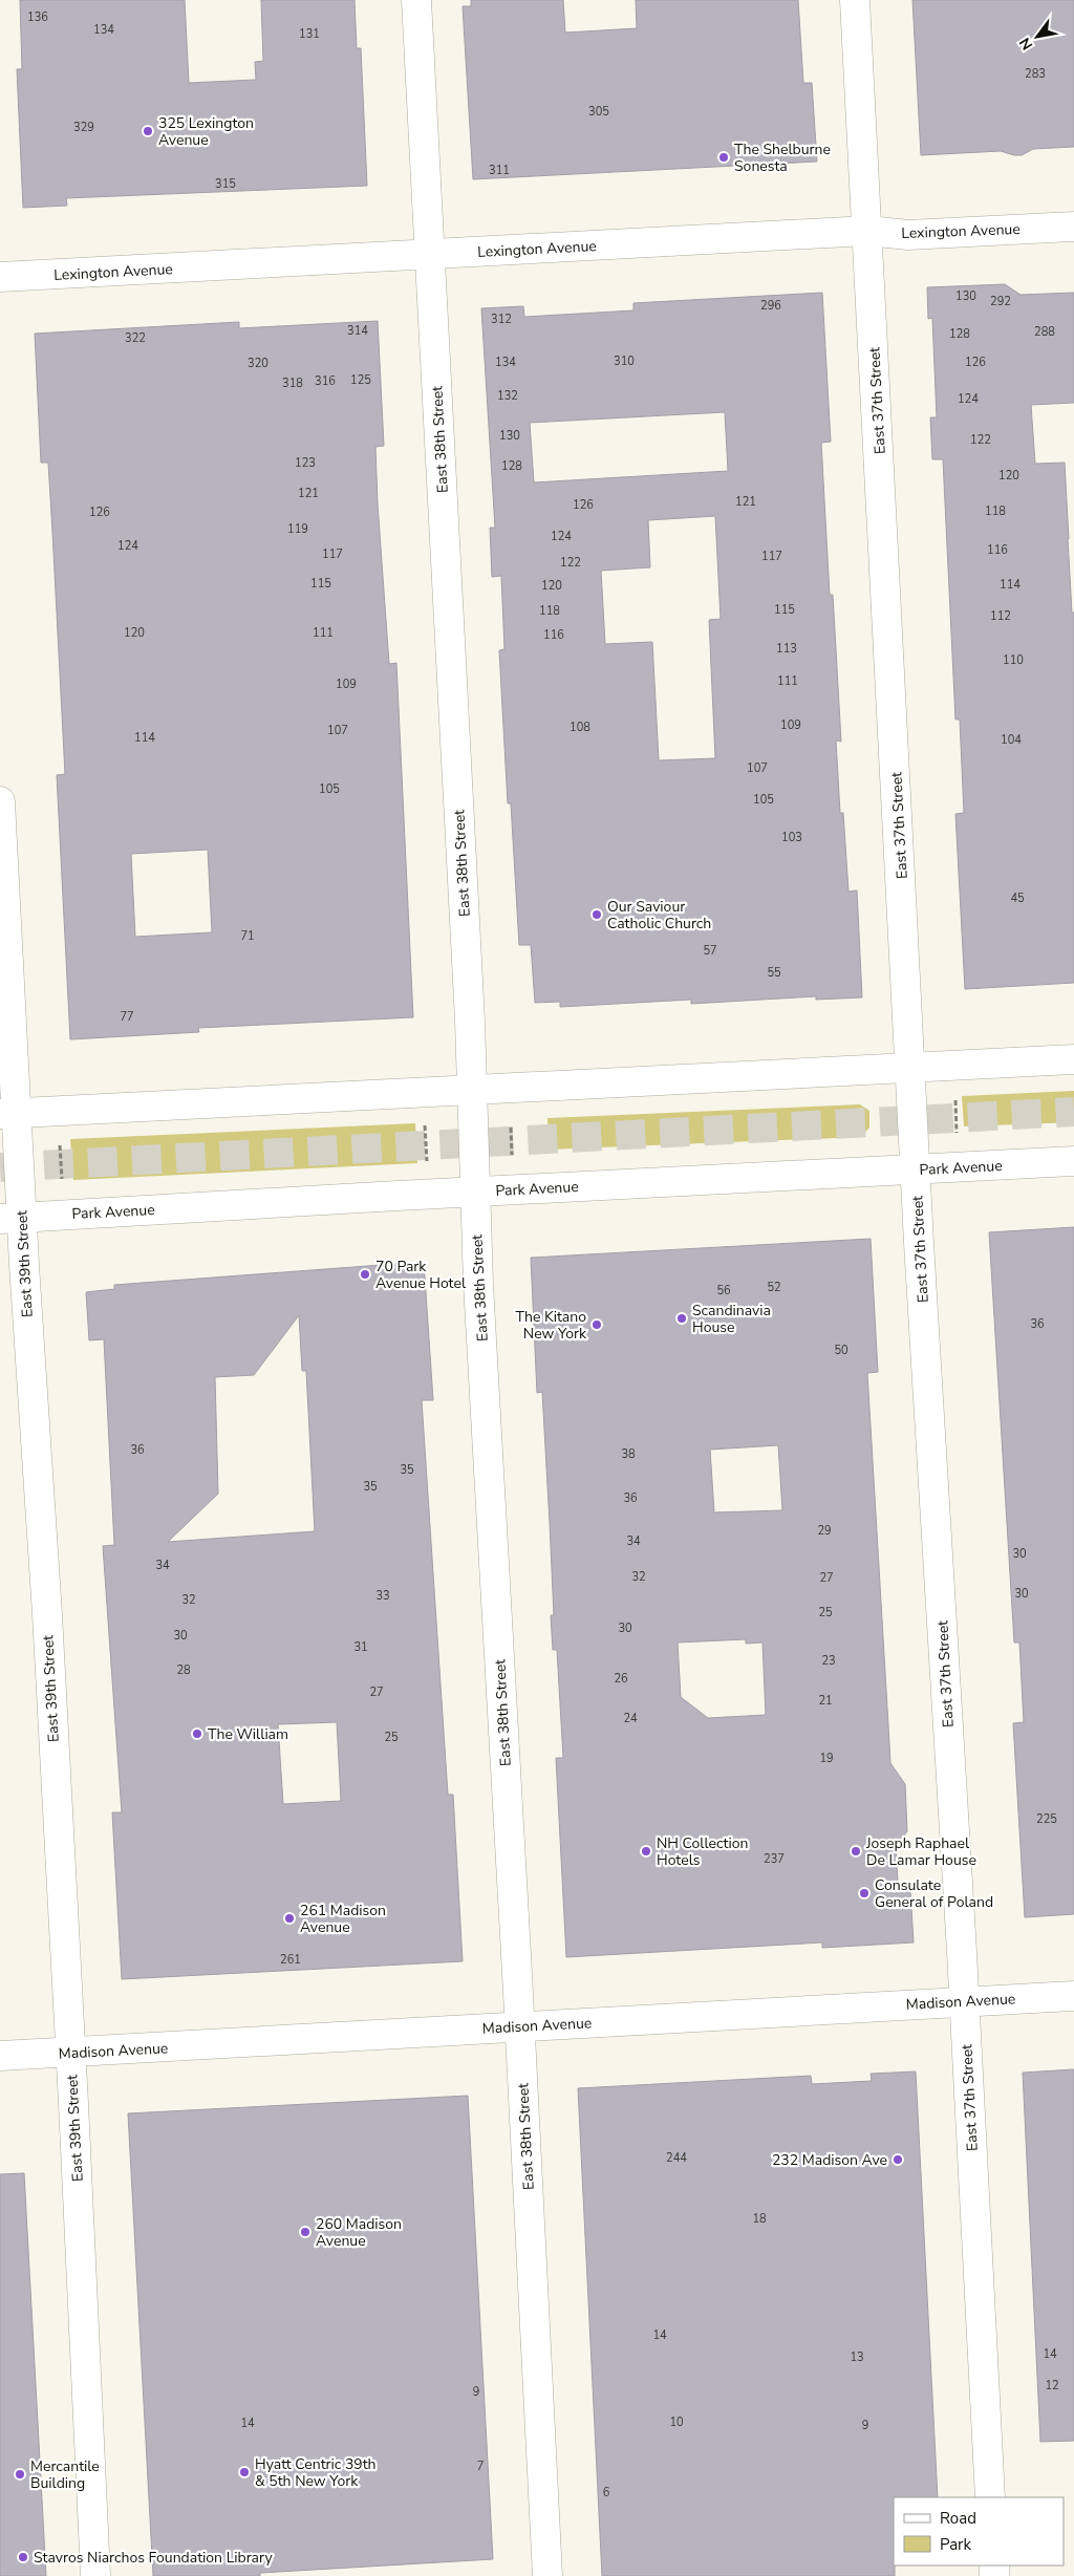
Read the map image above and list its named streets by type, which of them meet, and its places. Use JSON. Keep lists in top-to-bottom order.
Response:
{
  "streets": {
    "main road": [
      "Lexington Avenue",
      "East 37th Street",
      "East 38th Street",
      "Park Avenue",
      "East 39th Street",
      "Madison Avenue"
    ]
  },
  "crossings": [
    ["Lexington Avenue", "East 37th Street"],
    ["Lexington Avenue", "East 38th Street"],
    ["East 37th Street", "Park Avenue"],
    ["East 37th Street", "Madison Avenue"],
    ["East 38th Street", "Park Avenue"],
    ["East 38th Street", "Madison Avenue"],
    ["Park Avenue", "East 39th Street"],
    ["East 39th Street", "Madison Avenue"]
  ],
  "places": [
    "325 Lexington Avenue",
    "The Shelburne Sonesta",
    "Our Saviour Catholic Church",
    "70 Park Avenue Hotel",
    "Scandinavia House",
    "The Kitano New York",
    "The William",
    "NH Collection Hotels",
    "Joseph Raphael De Lamar House",
    "Consulate General of Poland",
    "261 Madison Avenue",
    "232 Madison Ave",
    "260 Madison Avenue",
    "Hyatt Centric 39th & 5th New York",
    "Mercantile Building",
    "Stavros Niarchos Foundation Library"
  ],
  "house_numbers": [
    "136",
    "134",
    "131",
    "283",
    "305",
    "329",
    "311",
    "315",
    "130",
    "292",
    "296",
    "312",
    "314",
    "288",
    "128",
    "322",
    "310",
    "134",
    "126",
    "320",
    "125",
    "316",
    "318",
    "132",
    "124",
    "130",
    "122",
    "123",
    "128",
    "120",
    "121",
    "121",
    "126",
    "118",
    "126",
    "119",
    "124",
    "124",
    "116",
    "117",
    "117",
    "122",
    "115",
    "114",
    "120",
    "115",
    "118",
    "112",
    "120",
    "111",
    "116",
    "113",
    "110",
    "111",
    "109",
    "109",
    "108",
    "107",
    "114",
    "104",
    "107",
    "105",
    "105",
    "103",
    "45",
    "71",
    "57",
    "55",
    "77",
    "52",
    "56",
    "36",
    "50",
    "36",
    "38",
    "35",
    "35",
    "36",
    "29",
    "34",
    "30",
    "34",
    "32",
    "27",
    "30",
    "33",
    "32",
    "25",
    "30",
    "30",
    "31",
    "23",
    "28",
    "26",
    "27",
    "21",
    "24",
    "25",
    "19",
    "225",
    "237",
    "261",
    "244",
    "18",
    "14",
    "14",
    "13",
    "12",
    "9",
    "10",
    "14",
    "9",
    "7",
    "6"
  ],
  "legend": ["Road", "Park"],
  "north": "bottom left"
}
